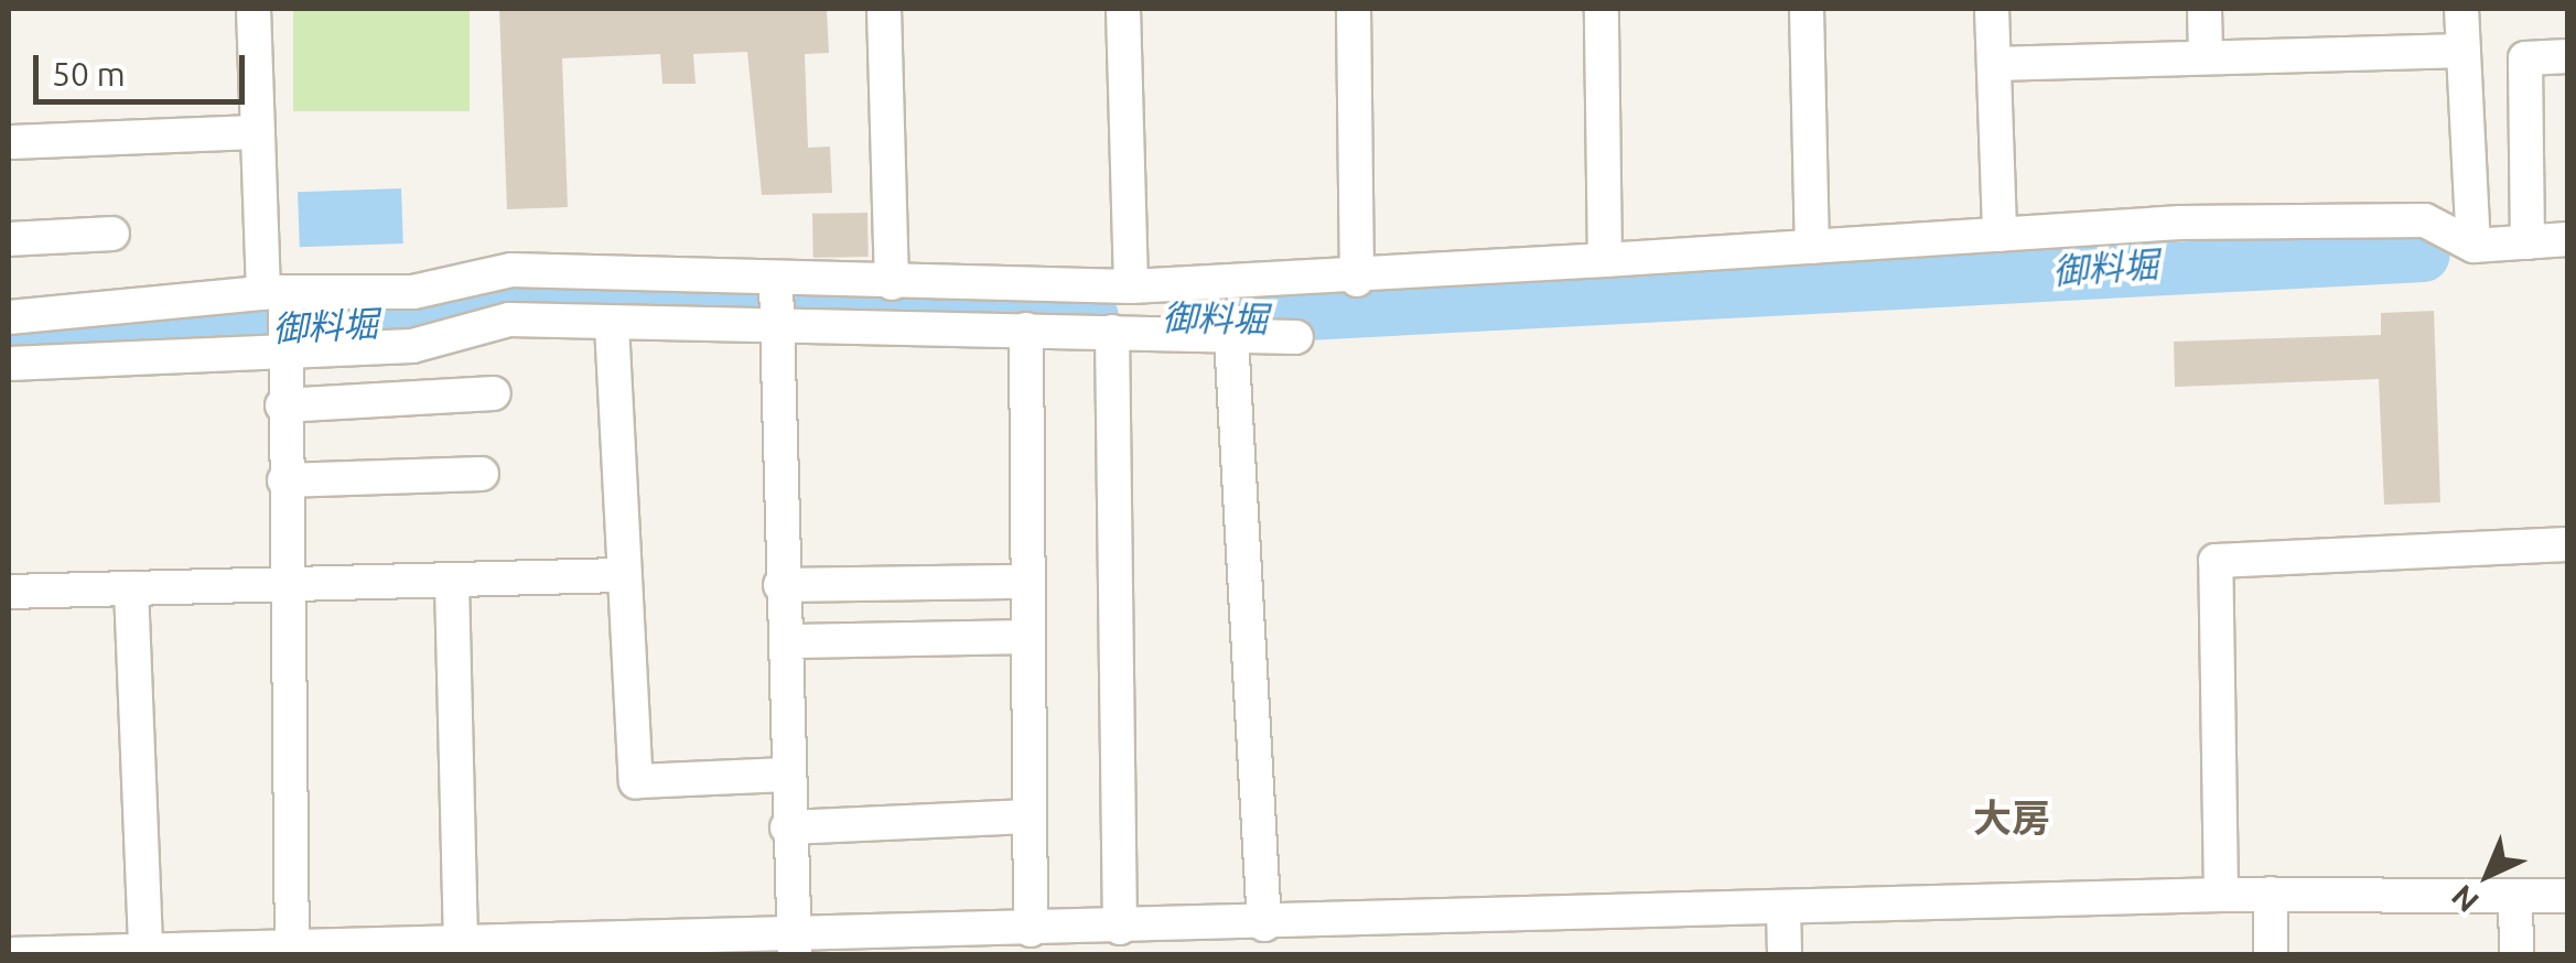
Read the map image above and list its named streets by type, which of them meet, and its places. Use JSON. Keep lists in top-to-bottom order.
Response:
{
  "districts": ["大房"],
  "water": ["御料堀"],
  "scale_bar": "50 m",
  "north": "bottom left"
}
